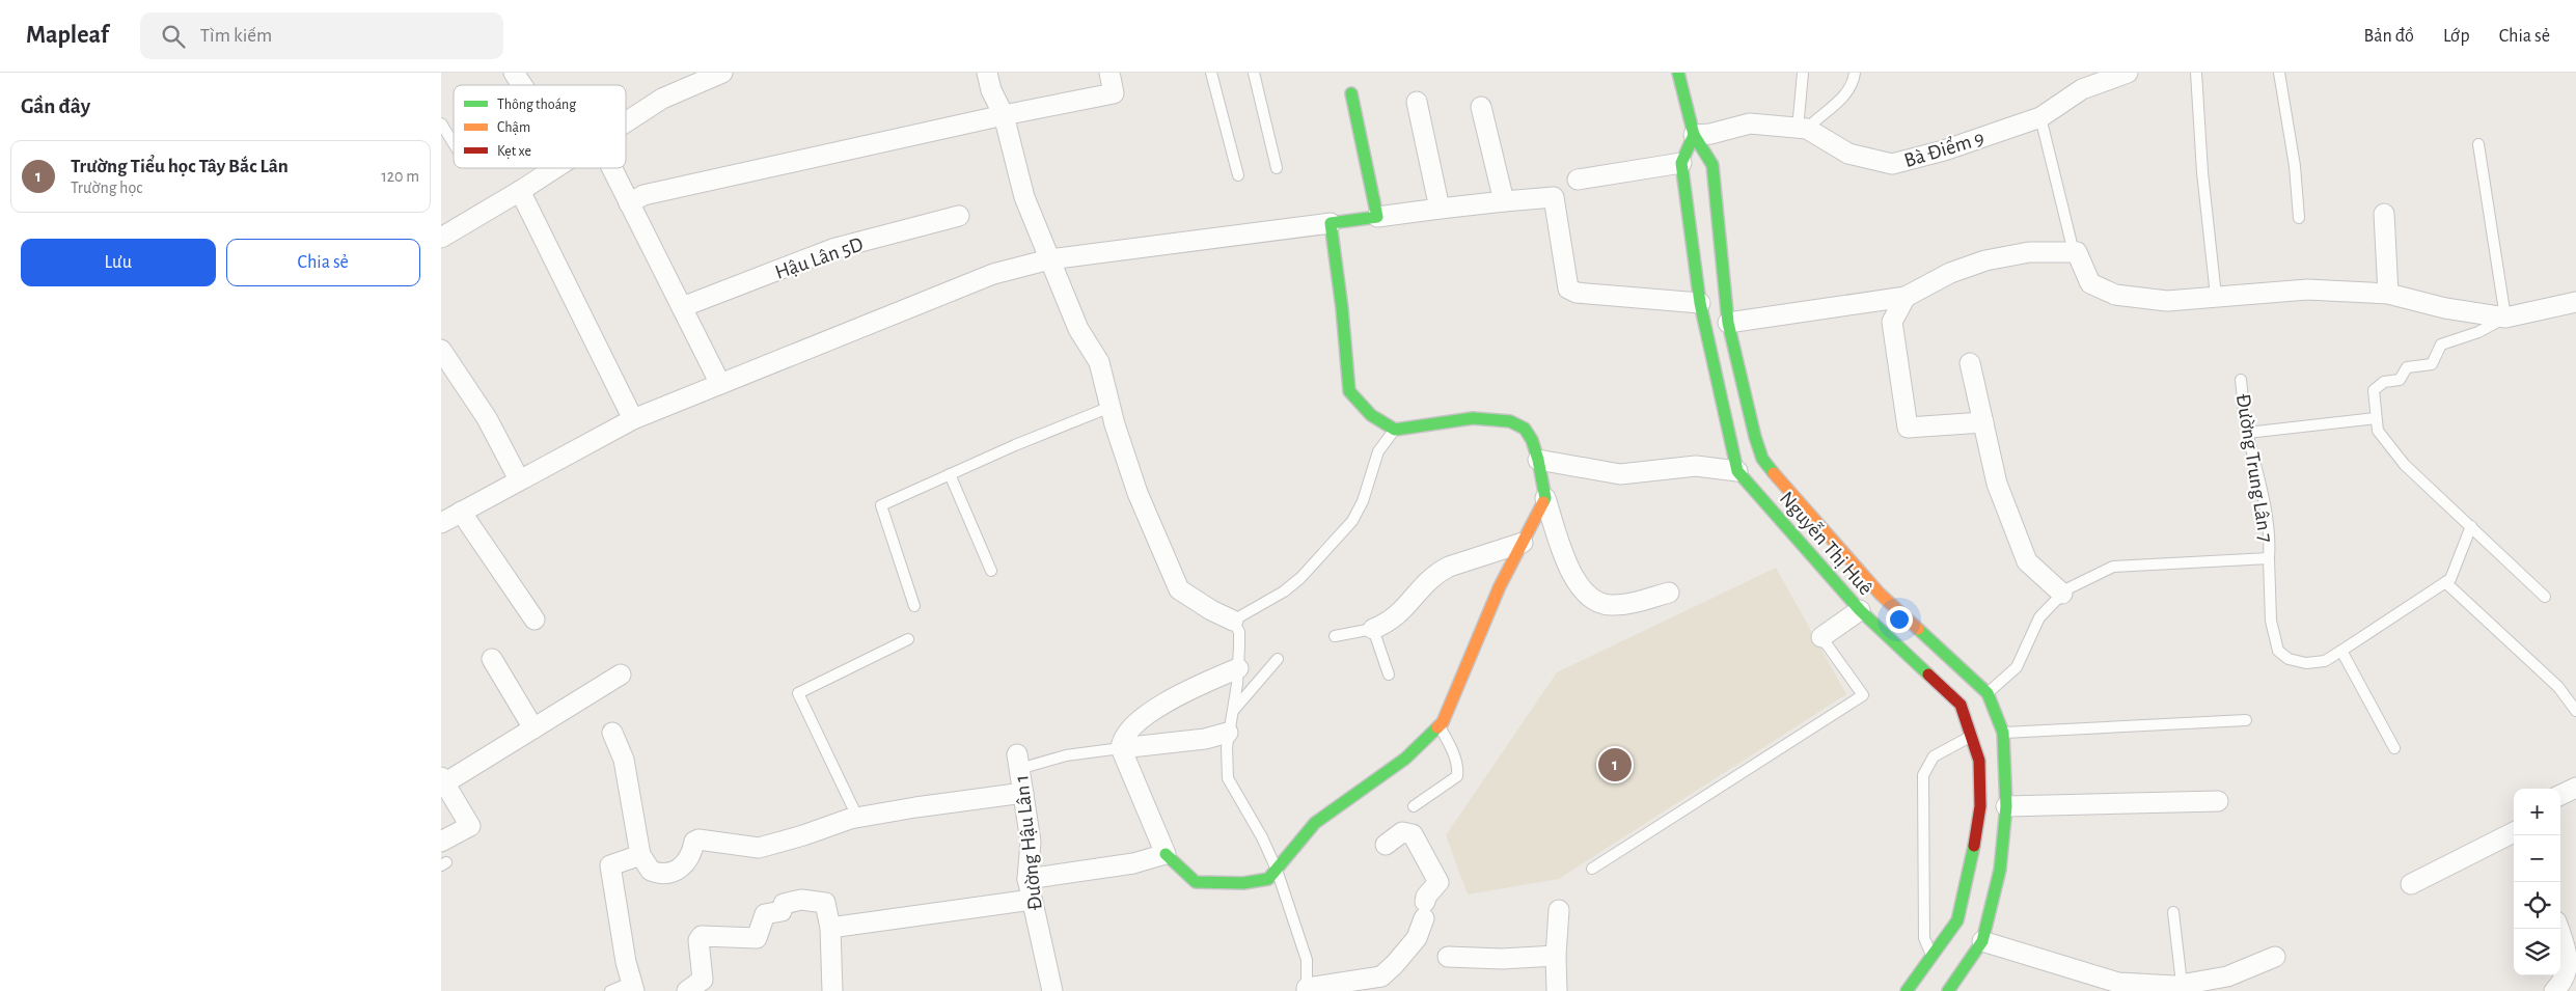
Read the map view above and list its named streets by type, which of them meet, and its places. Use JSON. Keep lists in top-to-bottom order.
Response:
{
  "streets": {
    "street": [
      "Bà Điểm 9",
      "Hậu Lân 5D",
      "Nguyễn Thị Huê",
      "Đường Hậu Lân 1"
    ],
    "lane": ["Đường Trung Lân 7"]
  },
  "crossings": [
    ["Bà Điểm 9", "Nguyễn Thị Huê"],
    ["Đường Trung Lân 7", "Nguyễn Thị Huê"]
  ],
  "legend": ["Thông thoáng", "Chậm", "Kẹt xe"],
  "page": {
    "header": "Mapleaf",
    "search": "Tìm kiếm",
    "nav": ["Bản đồ", "Lớp", "Chia sẻ"],
    "heading": "Gần đây",
    "list": [
      {
        "mark": "1",
        "name": "Trường Tiểu học Tây Bắc Lân",
        "note": "Trường học",
        "value": "120 m"
      }
    ],
    "buttons": ["Lưu", "Chia sẻ"],
    "pins": "1",
    "map_buttons": ["+", "−"]
  }
}
